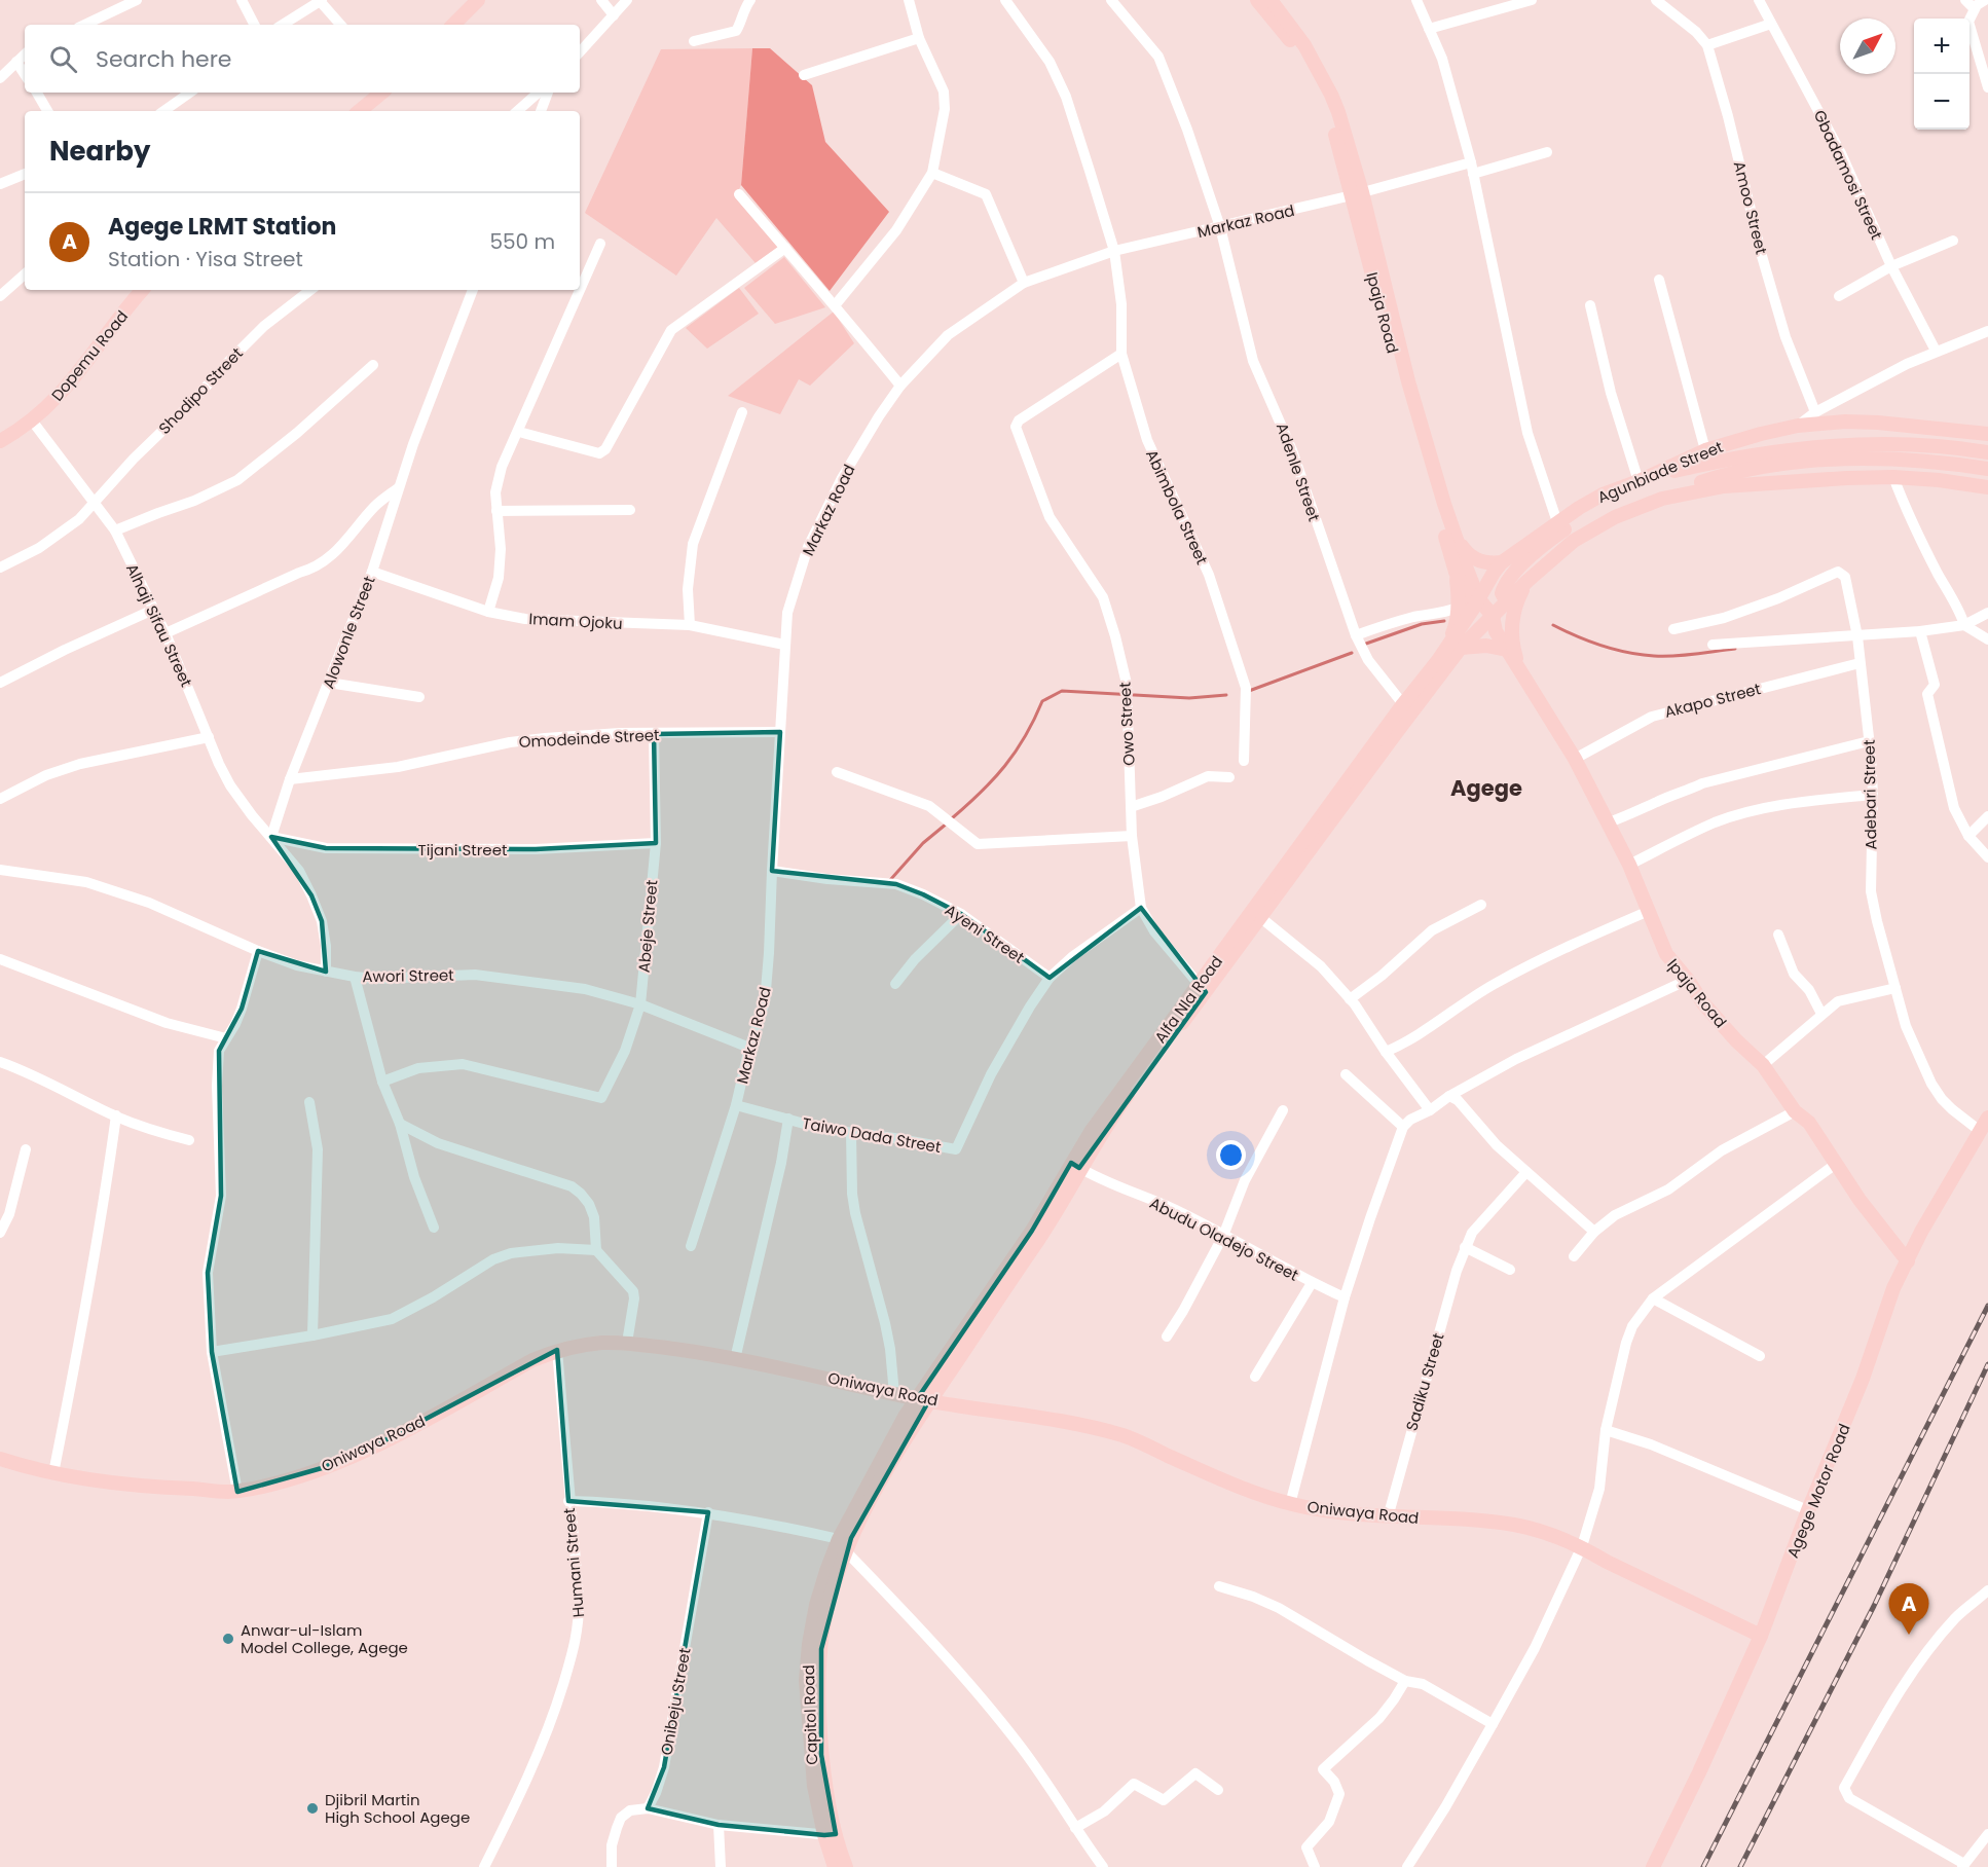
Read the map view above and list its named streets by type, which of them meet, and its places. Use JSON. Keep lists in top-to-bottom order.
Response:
{
  "streets": {
    "main road": [
      "Ipaja Road",
      "Dopemu Road",
      "Agunbiade Street",
      "Alfa Nla Road",
      "Oniwaya Road",
      "Agege Motor Road",
      "Capitol Road"
    ],
    "street": [
      "Gbadamosi Street",
      "Amoo Street",
      "Markaz Road",
      "Shodipo Street",
      "Adenle Street",
      "Abimbola Street",
      "Imam Ojoku",
      "Alhaji Sifau Street",
      "Alowonle Street",
      "Akapo Street",
      "Owo Street",
      "Omodeinde Street",
      "Adebari Street",
      "Tijani Street",
      "Abeje Street",
      "Ayeni Street",
      "Awori Street",
      "Taiwo Dada Street",
      "Abudu Oladejo Street",
      "Sadiku Street",
      "Humani Street",
      "Onibeju Street"
    ]
  },
  "crossings": [
    ["Markaz Road", "Ipaja Road"],
    ["Markaz Road", "Adenle Street"],
    ["Markaz Road", "Abimbola Street"],
    ["Markaz Road", "Imam Ojoku"],
    ["Markaz Road", "Omodeinde Street"],
    ["Markaz Road", "Ayeni Street"],
    ["Markaz Road", "Awori Street"],
    ["Markaz Road", "Taiwo Dada Street"],
    ["Ipaja Road", "Agunbiade Street"],
    ["Ipaja Road", "Akapo Street"],
    ["Ipaja Road", "Alfa Nla Road"],
    ["Ipaja Road", "Agege Motor Road"],
    ["Dopemu Road", "Alhaji Sifau Street"],
    ["Shodipo Street", "Alhaji Sifau Street"],
    ["Adenle Street", "Alfa Nla Road"],
    ["Agunbiade Street", "Alfa Nla Road"],
    ["Abimbola Street", "Owo Street"],
    ["Imam Ojoku", "Alowonle Street"],
    ["Alhaji Sifau Street", "Alowonle Street"],
    ["Alhaji Sifau Street", "Tijani Street"],
    ["Alowonle Street", "Omodeinde Street"],
    ["Alowonle Street", "Tijani Street"],
    ["Akapo Street", "Adebari Street"],
    ["Owo Street", "Alfa Nla Road"],
    ["Owo Street", "Taiwo Dada Street"],
    ["Omodeinde Street", "Abeje Street"],
    ["Adebari Street", "Agege Motor Road"],
    ["Tijani Street", "Abeje Street"],
    ["Abeje Street", "Awori Street"],
    ["Ayeni Street", "Taiwo Dada Street"],
    ["Alfa Nla Road", "Abudu Oladejo Street"],
    ["Alfa Nla Road", "Oniwaya Road"],
    ["Alfa Nla Road", "Capitol Road"],
    ["Sadiku Street", "Oniwaya Road"],
    ["Oniwaya Road", "Agege Motor Road"],
    ["Oniwaya Road", "Humani Street"],
    ["Oniwaya Road", "Capitol Road"]
  ],
  "districts": ["Agege"],
  "places": ["Anwar-ul-Islam Model College, Agege", "Djibril Martin High School Agege"],
  "north": "top right",
  "page": {
    "map_buttons": ["+", "−"],
    "search": "Search here",
    "heading": "Nearby",
    "list": [
      {
        "mark": "A",
        "name": "Agege LRMT Station",
        "note": "Station · Yisa Street",
        "value": "550 m"
      }
    ],
    "pins": "A"
  }
}
